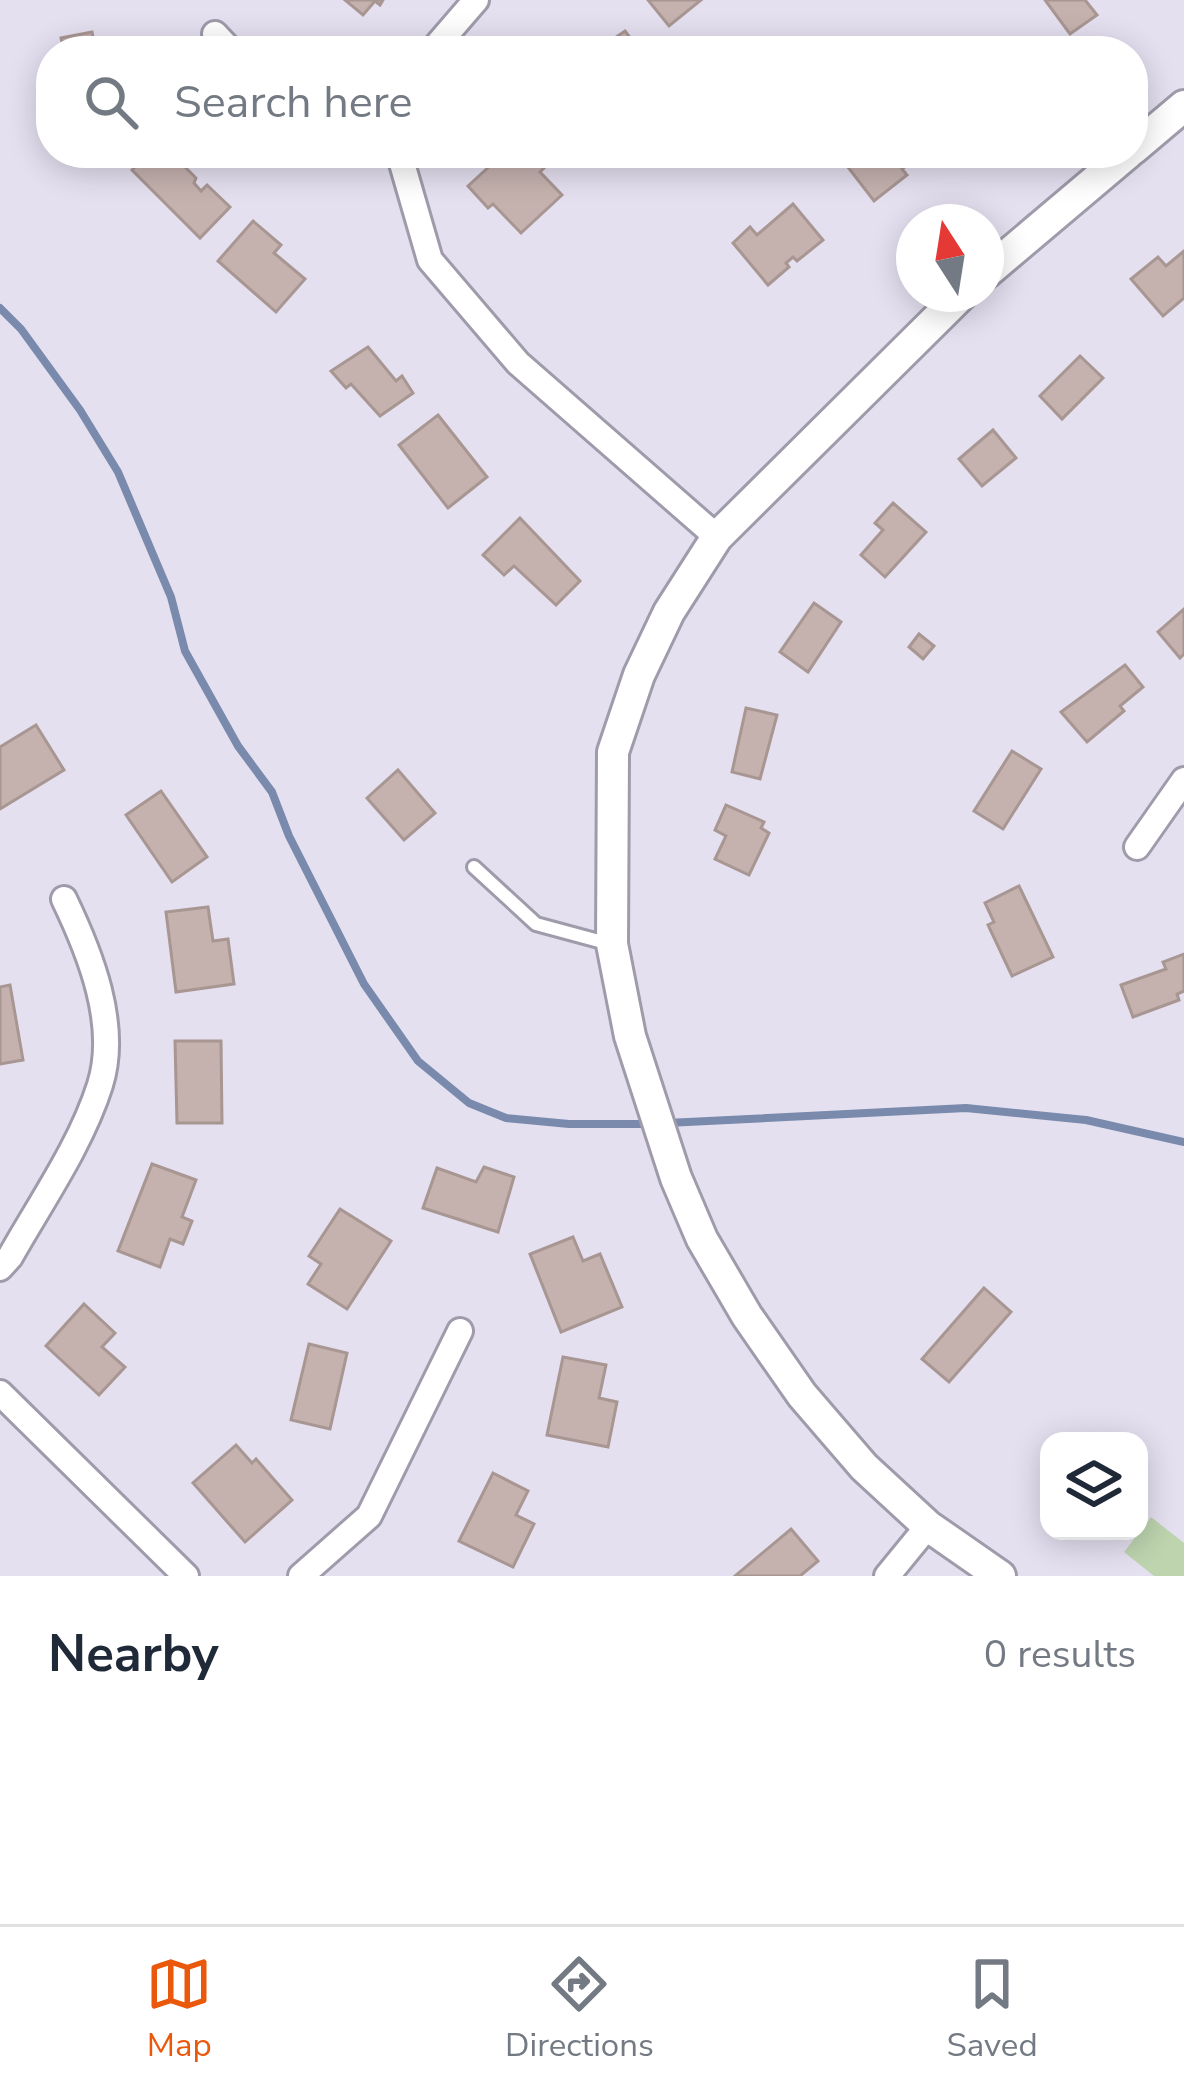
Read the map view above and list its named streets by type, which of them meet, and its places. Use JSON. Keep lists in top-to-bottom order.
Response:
{
  "north": "top",
  "page": {
    "search": "Search here",
    "heading": ["Nearby", "0 results"],
    "nav": ["Map", "Directions", "Saved"]
  }
}
